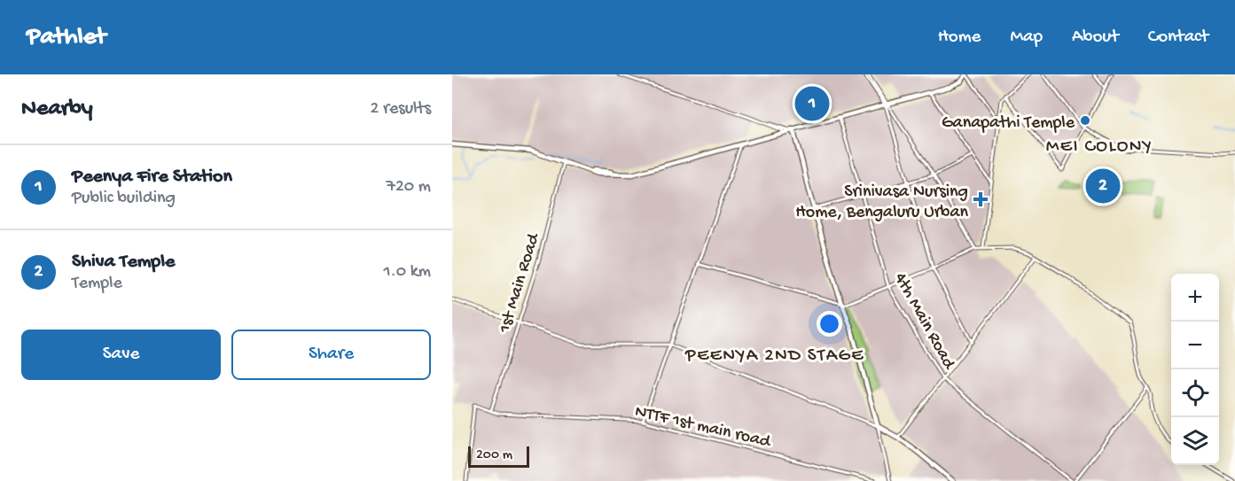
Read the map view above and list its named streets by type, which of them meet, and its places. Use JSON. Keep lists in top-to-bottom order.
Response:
{
  "streets": {
    "street": ["1st Main Road", "4th Main Road", "NTTF 1st main road"]
  },
  "crossings": [
    ["1st Main Road", "NTTF 1st main road"]
  ],
  "districts": ["MEI COLONY", "PEENYA 2ND STAGE"],
  "places": {
    "other": ["Ganapathi Temple"],
    "health": ["Srinivasa Nursing Home, Bengaluru Urban"]
  },
  "scale_bar": "200 m",
  "page": {
    "header": "Pathlet",
    "nav": [
      "Home",
      "Map",
      "About",
      "Contact"
    ],
    "heading": ["Nearby", "2 results"],
    "pins": ["1", "2"],
    "list": [
      {
        "mark": "1",
        "name": "Peenya Fire Station",
        "note": "Public building",
        "value": "720 m"
      },
      {
        "mark": "2",
        "name": "Shiva Temple",
        "note": "Temple",
        "value": "1.0 km"
      }
    ],
    "map_buttons": ["+", "−"],
    "buttons": ["Save", "Share"],
    "scale": "200 m"
  }
}
